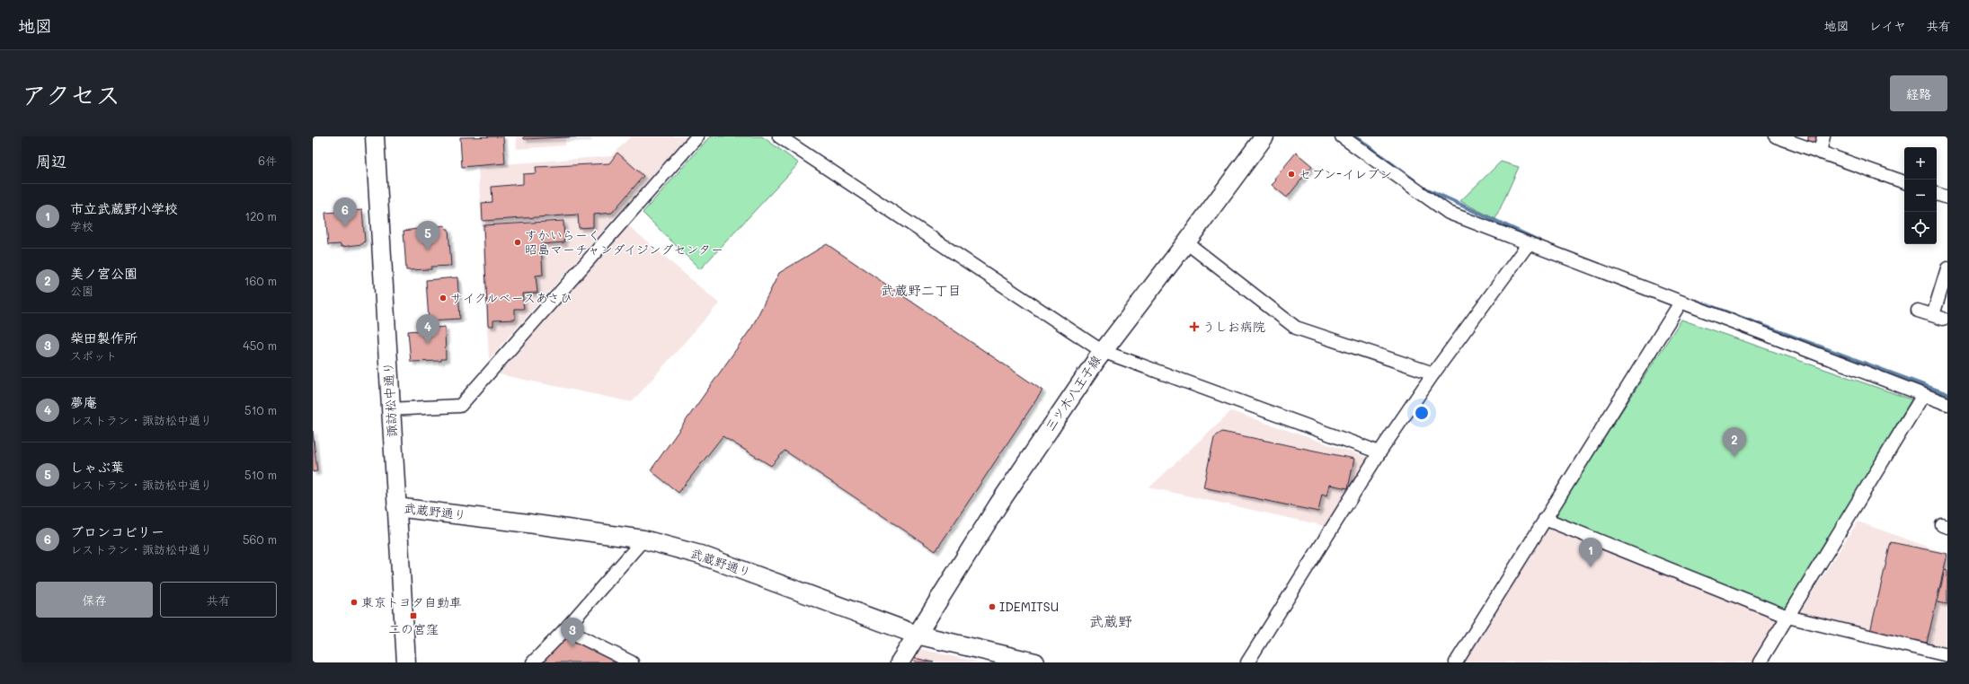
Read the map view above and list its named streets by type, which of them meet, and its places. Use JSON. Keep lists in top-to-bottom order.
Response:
{
  "streets": {
    "street": ["三ツ木八王子線", "諏訪松中通り", "武蔵野通り"]
  },
  "crossings": [
    ["三ツ木八王子線", "武蔵野通り"],
    ["諏訪松中通り", "武蔵野通り"]
  ],
  "districts": ["武蔵野二丁目", "武蔵野"],
  "places": {
    "other": [
      "セブン-イレブン",
      "すかいらーく 昭島マーチャンダイジングセンター",
      "サイクルベースあさひ",
      "東京トヨタ自動車",
      "IDEMITSU"
    ],
    "health": ["うしお病院"],
    "transit": ["二の宮窪"]
  },
  "page": {
    "header": "地図",
    "nav": ["地図", "レイヤ", "共有"],
    "title": "アクセス",
    "buttons": [
      "経路",
      ["保存", "共有"]
    ],
    "heading": ["周辺", "6件"],
    "map_buttons": ["+", "−"],
    "list": [
      {
        "mark": "1",
        "name": "市立武蔵野小学校",
        "note": "学校",
        "value": "120 m"
      },
      {
        "mark": "2",
        "name": "美ノ宮公園",
        "note": "公園",
        "value": "160 m"
      },
      {
        "mark": "3",
        "name": "柴田製作所",
        "note": "スポット",
        "value": "450 m"
      },
      {
        "mark": "4",
        "name": "夢庵",
        "note": "レストラン · 諏訪松中通り",
        "value": "510 m"
      },
      {
        "mark": "5",
        "name": "しゃぶ葉",
        "note": "レストラン · 諏訪松中通り",
        "value": "510 m"
      },
      {
        "mark": "6",
        "name": "ブロンコビリー",
        "note": "レストラン · 諏訪松中通り",
        "value": "560 m"
      }
    ],
    "pins": [
      "6",
      "5",
      "4",
      "2",
      "1",
      "3"
    ]
  }
}
